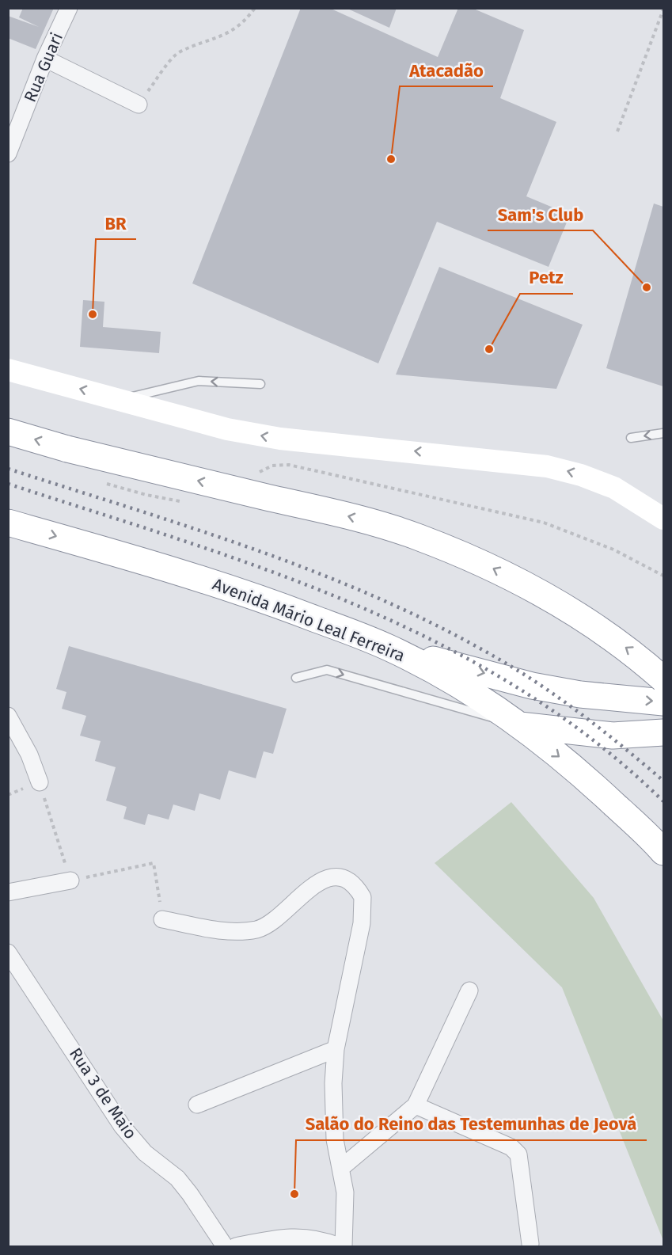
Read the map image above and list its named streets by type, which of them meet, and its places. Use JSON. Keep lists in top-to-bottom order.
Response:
{
  "streets": {
    "highway": ["Avenida Mário Leal Ferreira"],
    "street": ["Rua Guari", "Rua 3 de Maio"]
  },
  "places": [
    "Atacadão",
    "Sam's Club",
    "BR",
    "Petz",
    "Salão do Reino das Testemunhas de Jeová"
  ]
}
